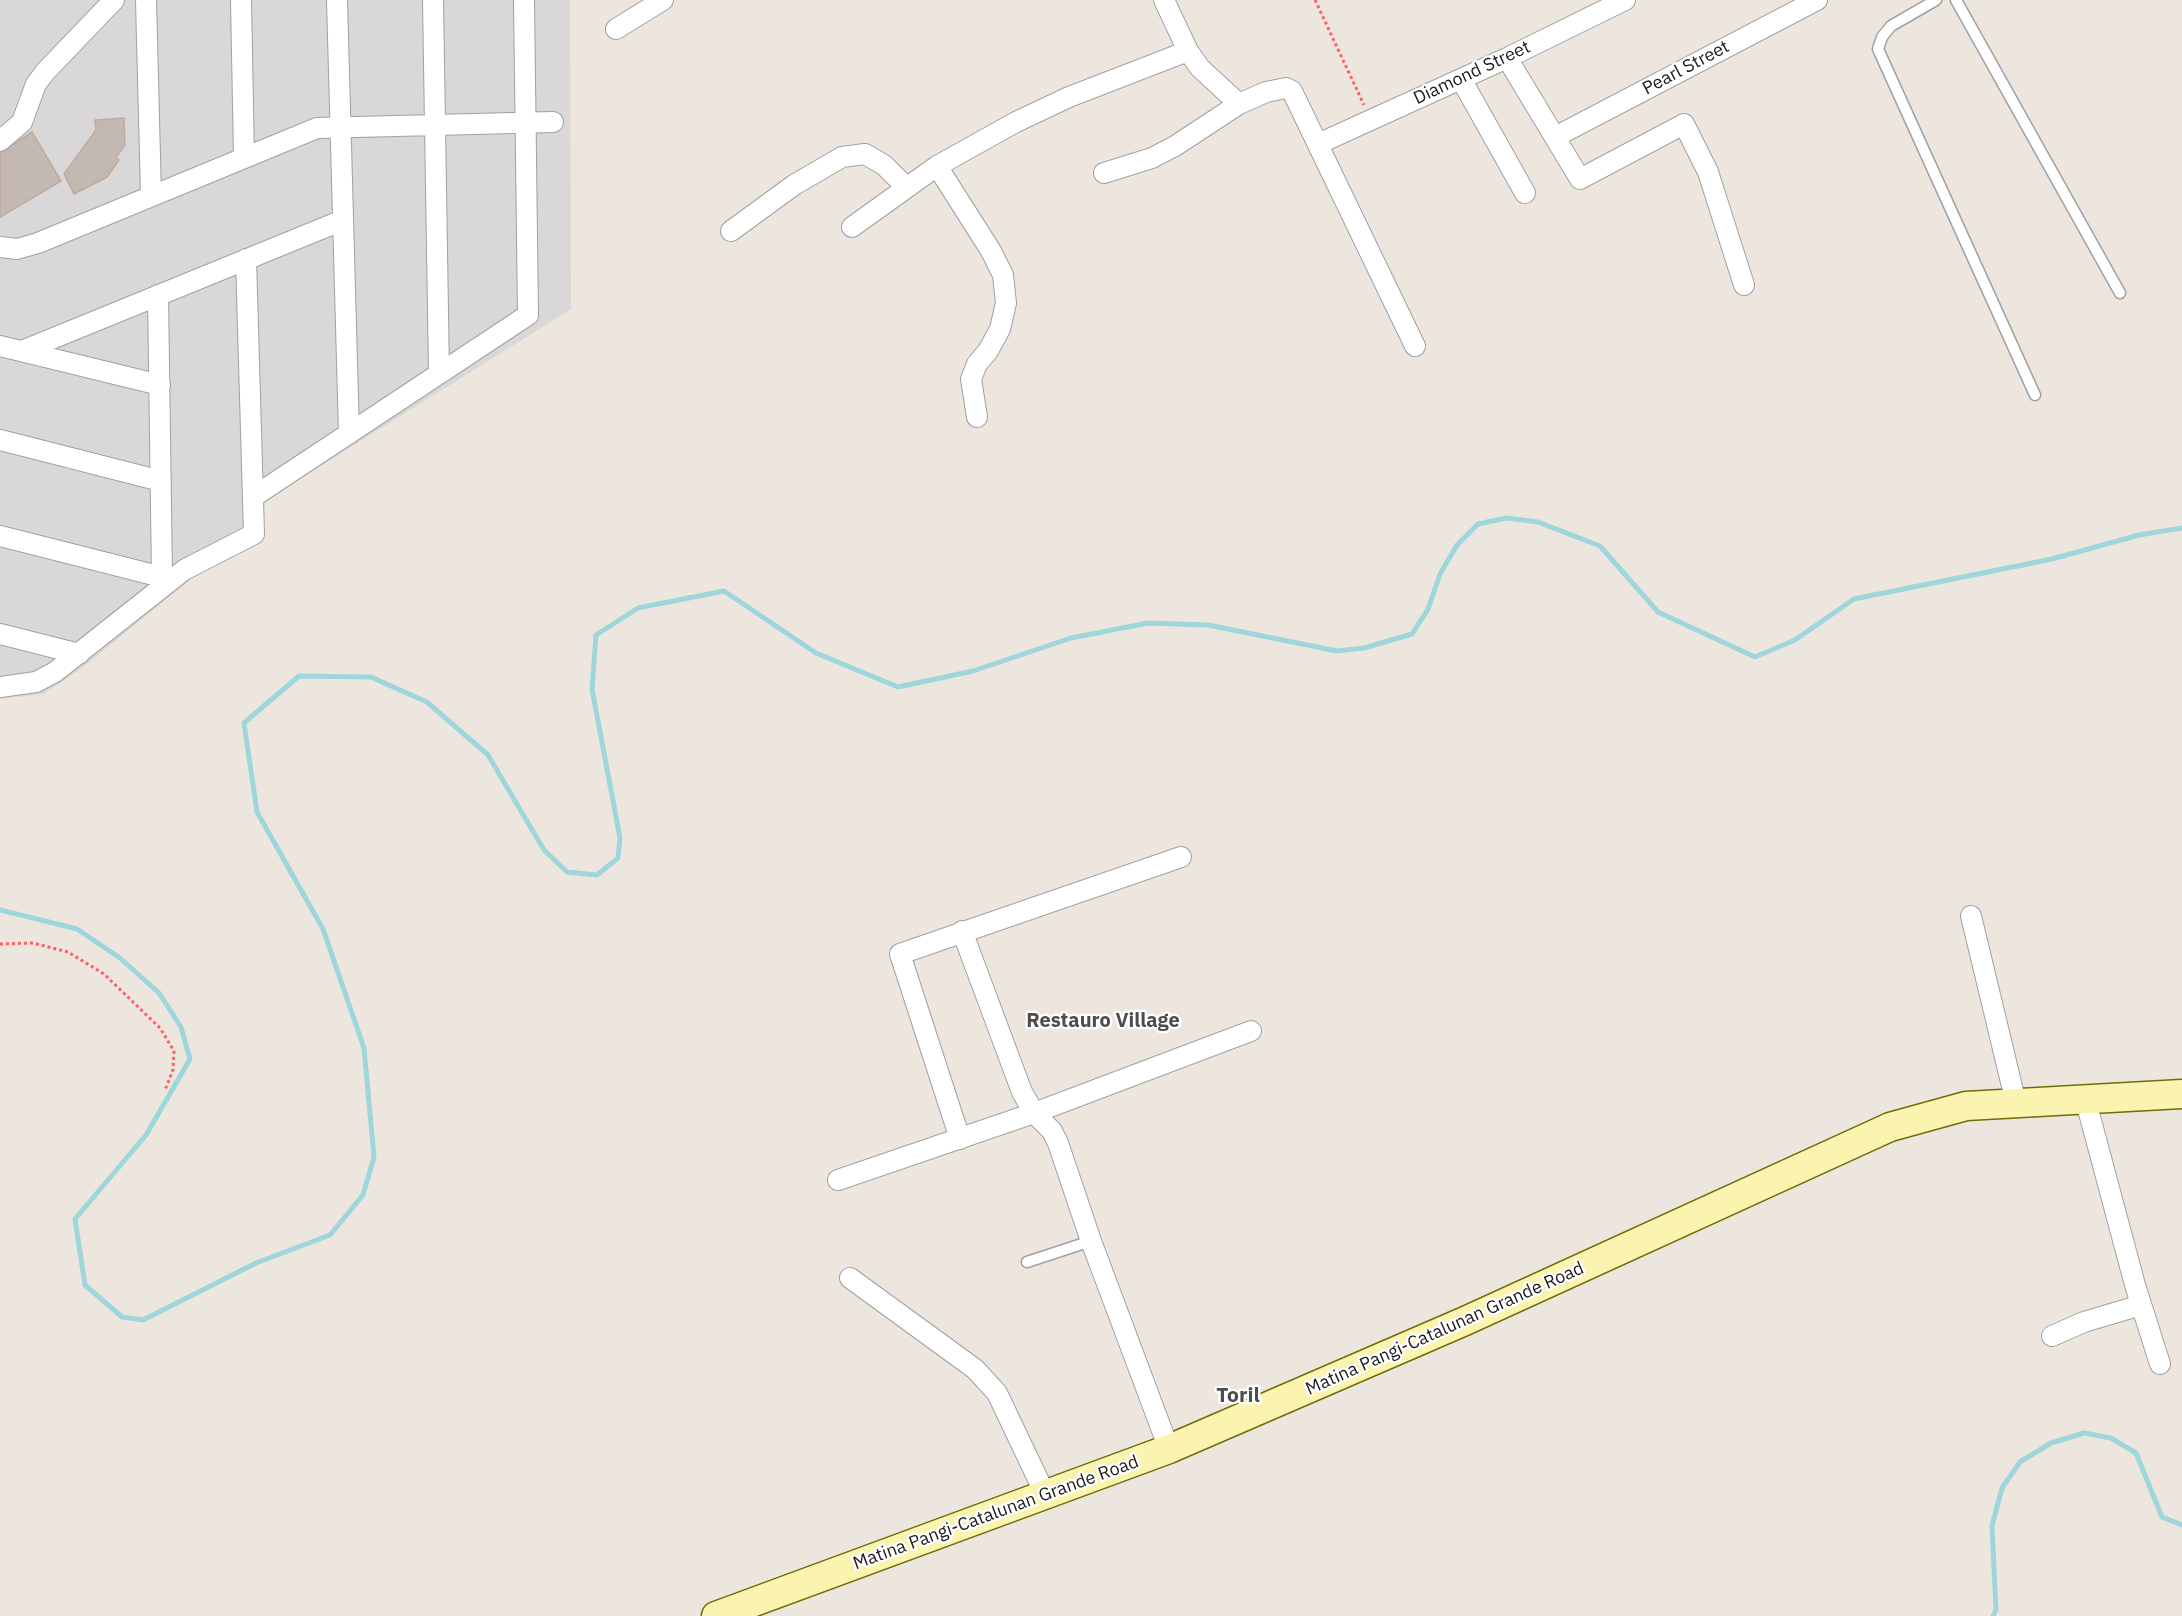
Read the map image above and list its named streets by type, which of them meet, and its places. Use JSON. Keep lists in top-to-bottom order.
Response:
{
  "streets": {
    "street": ["Pearl Street", "Diamond Street", "Matina Pangi-Catalunan Grande Road"]
  },
  "districts": ["Restauro Village", "Toril"]
}
